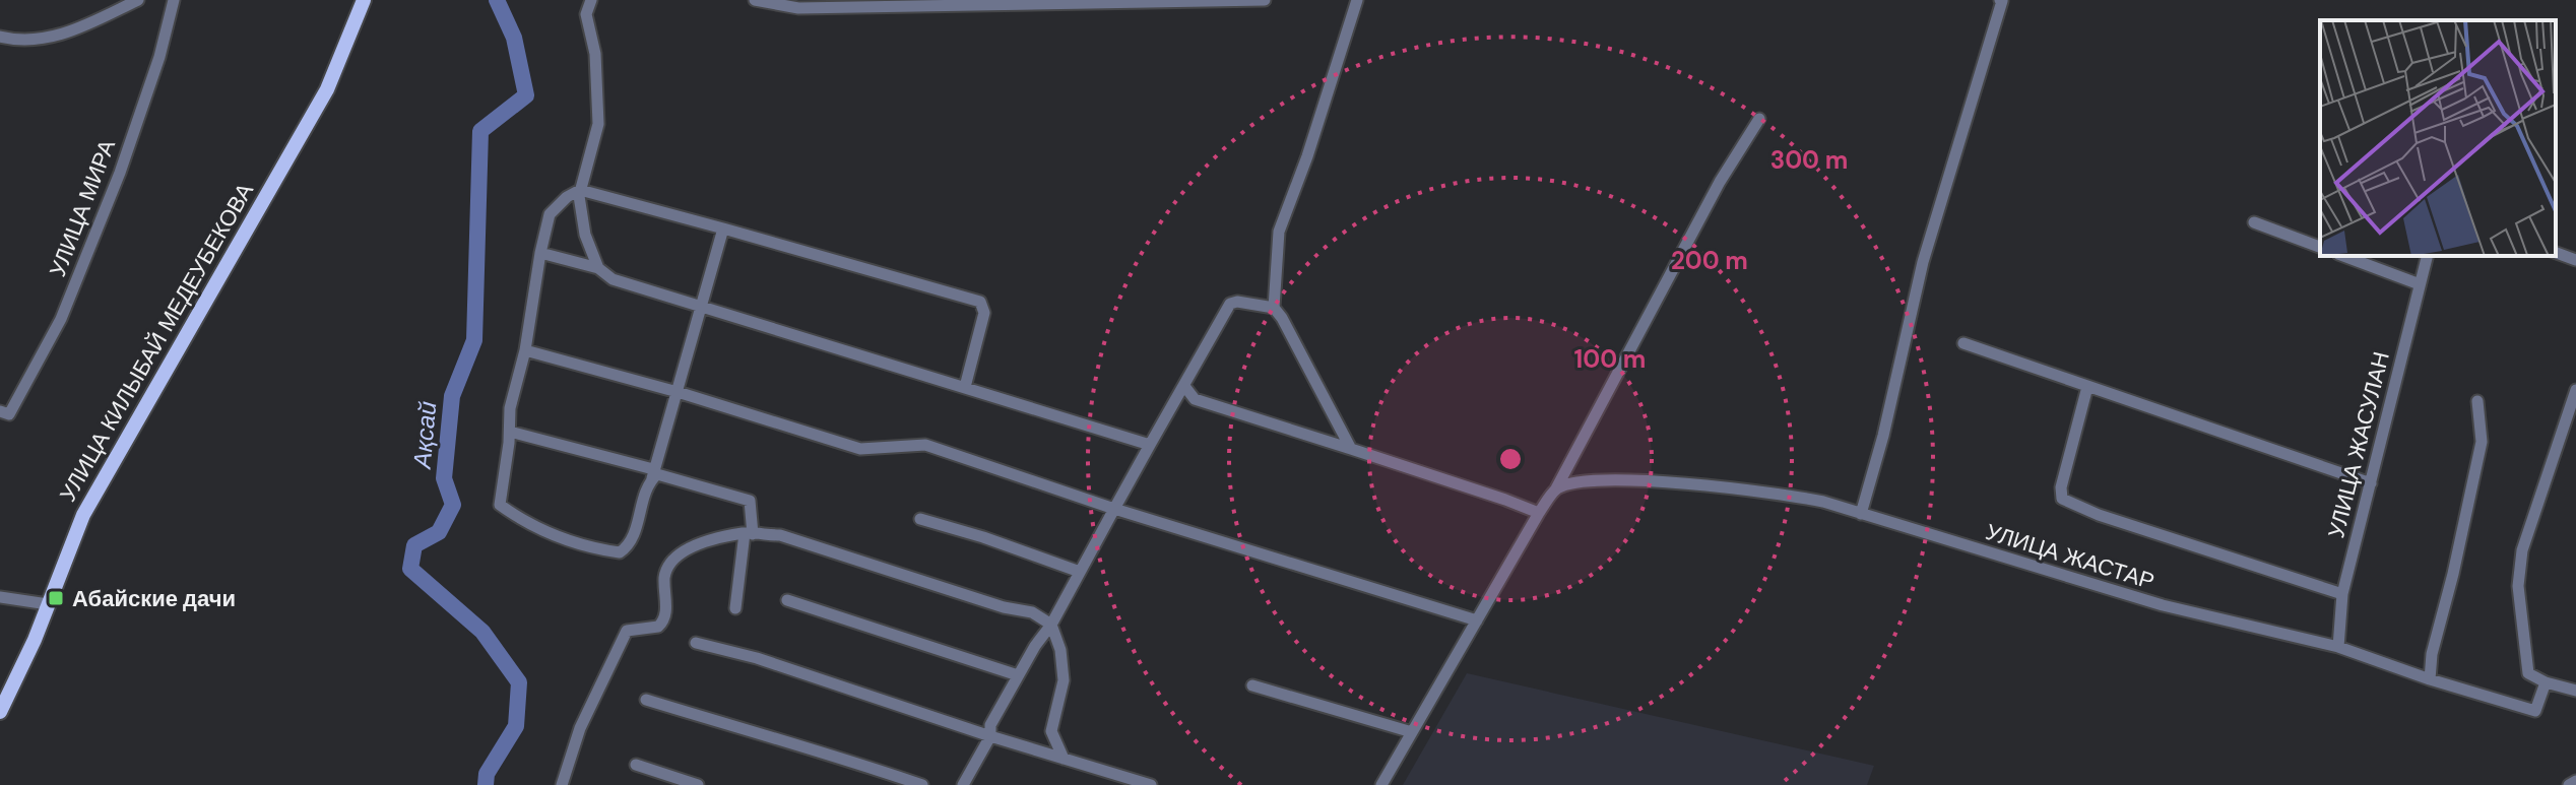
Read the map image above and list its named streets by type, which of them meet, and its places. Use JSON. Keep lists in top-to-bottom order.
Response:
{
  "streets": {
    "main road": ["УЛИЦА КИЛЫБАЙ МЕДЕУБЕКОВА"],
    "street": ["УЛИЦА МИРА", "УЛИЦА ЖАСУЛАН", "УЛИЦА ЖАСТАР"]
  },
  "crossings": [
    ["УЛИЦА ЖАСУЛАН", "УЛИЦА ЖАСТАР"]
  ],
  "water": ["Ақсай"],
  "places": {
    "transit": ["Абайские дачи"]
  },
  "rings": ["300 m", "200 m", "100 m"]
}
